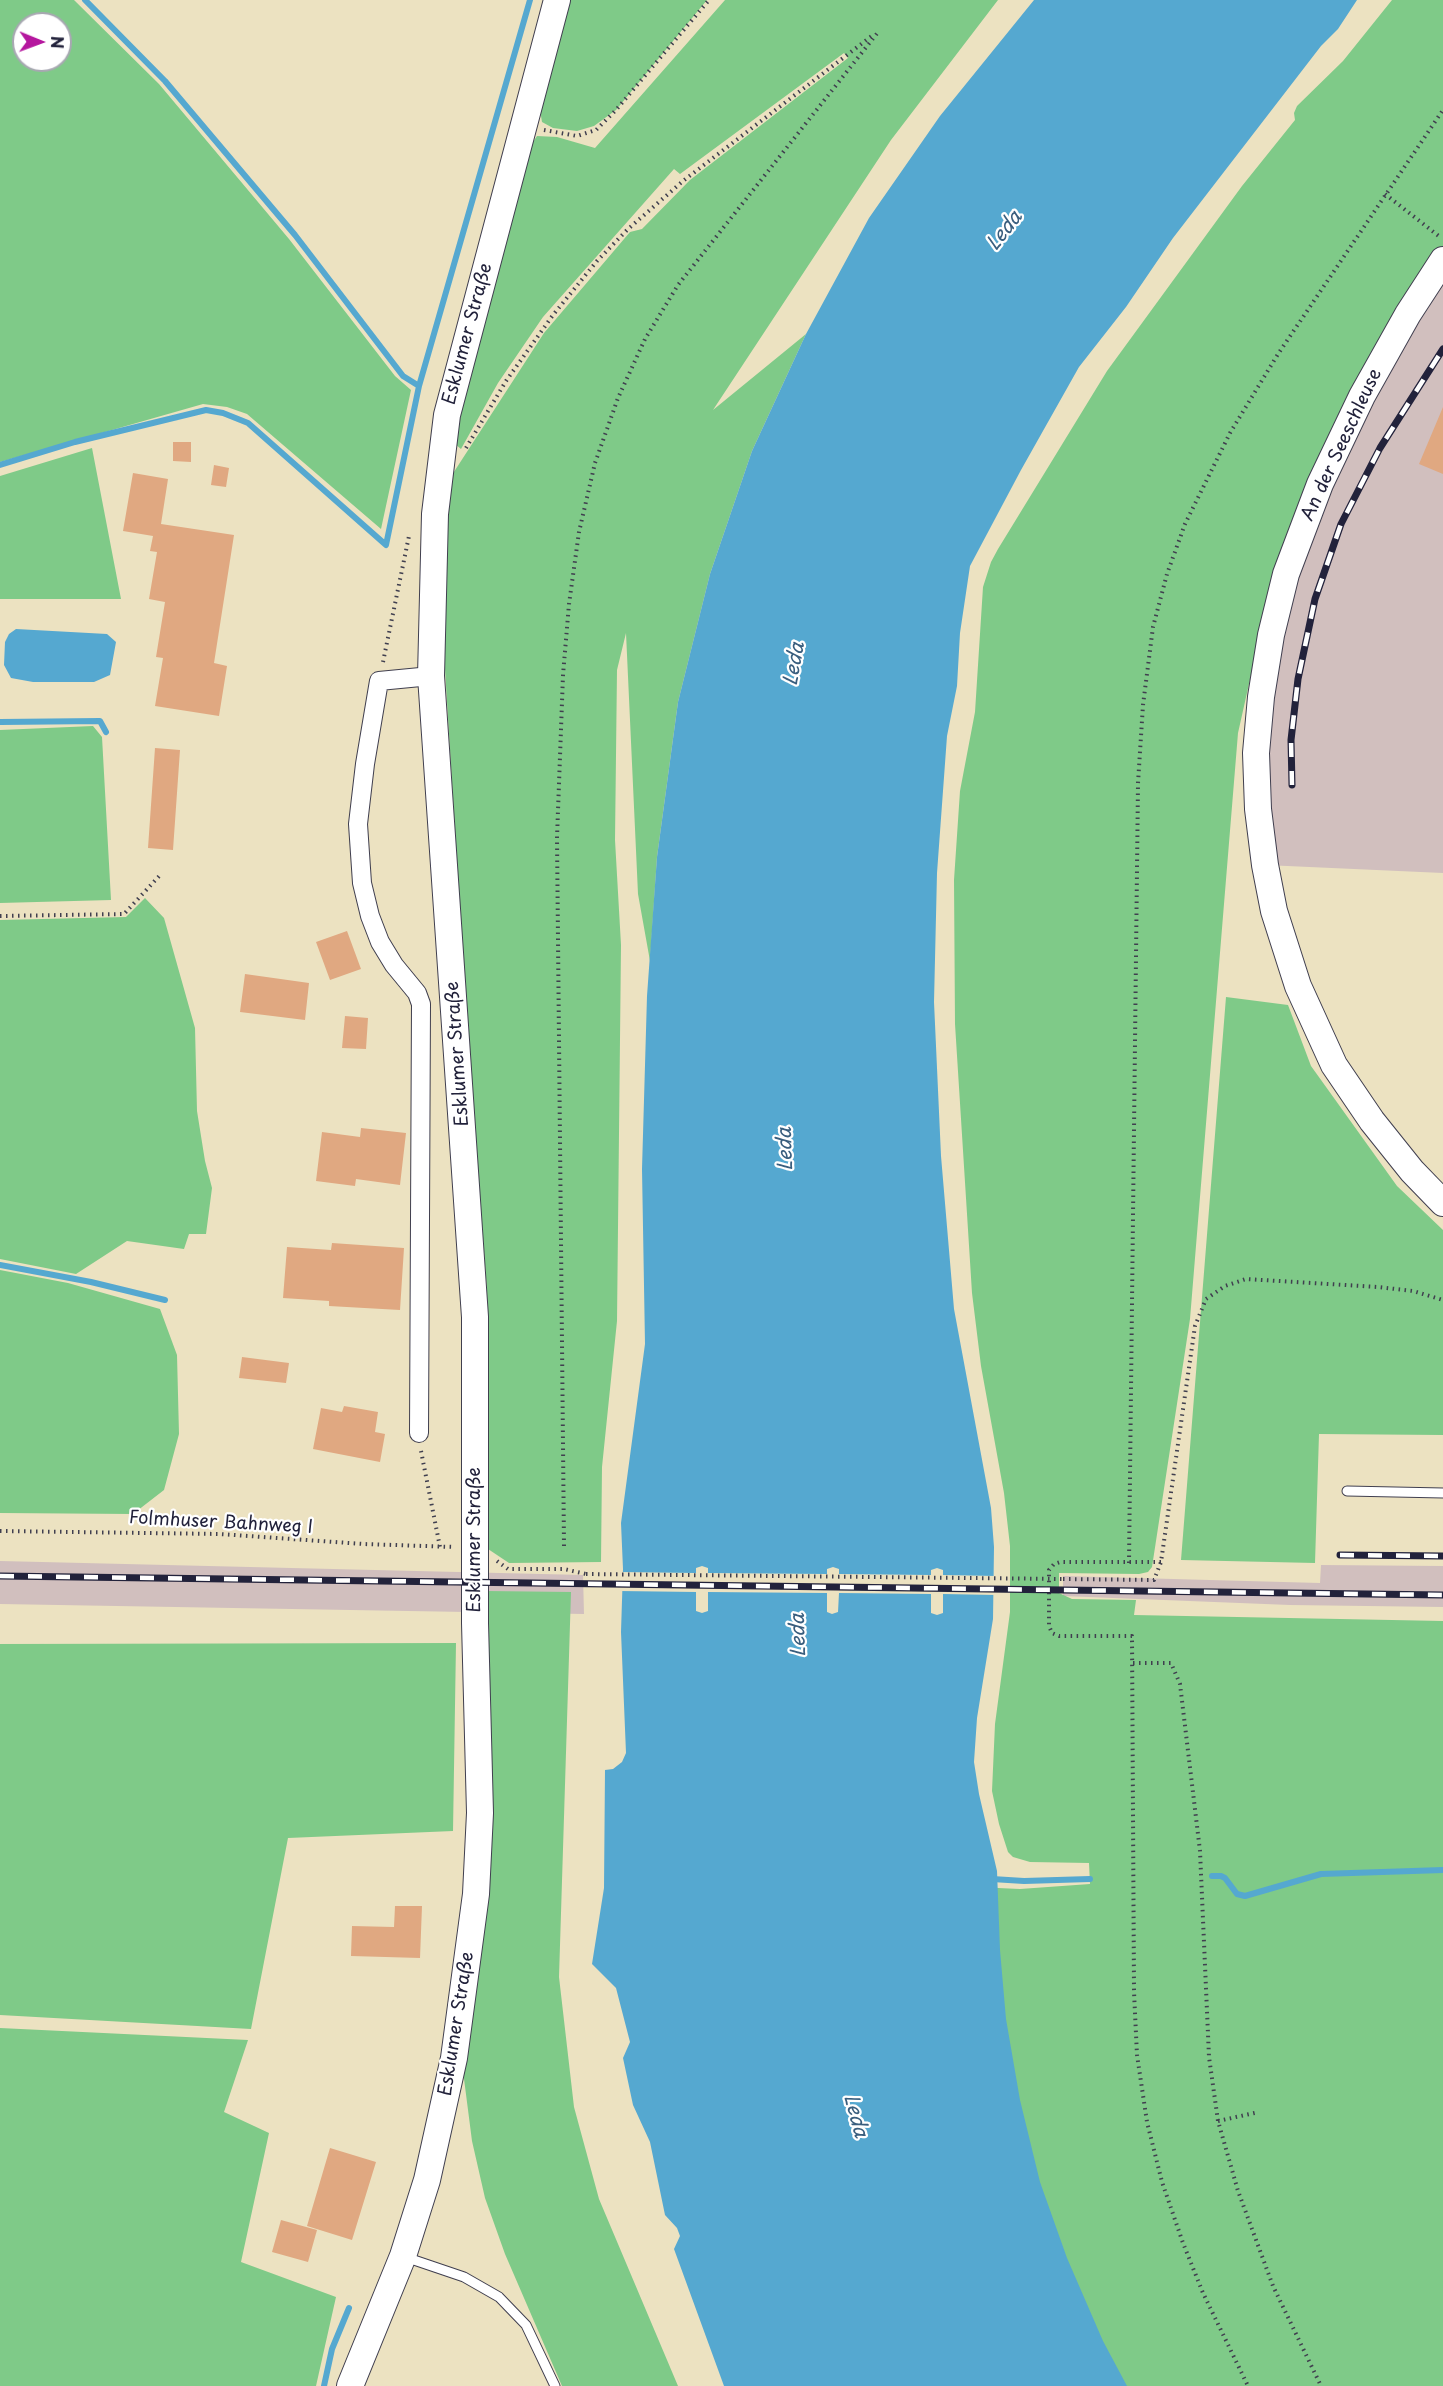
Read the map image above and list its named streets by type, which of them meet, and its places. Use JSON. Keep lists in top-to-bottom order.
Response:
{
  "streets": {
    "street": ["Esklumer Straße", "An der Seeschleuse"],
    "path": ["Folmhuser Bahnweg I"]
  },
  "crossings": [
    ["Esklumer Straße", "Folmhuser Bahnweg I"]
  ],
  "water": ["Leda"],
  "north": "right"
}
